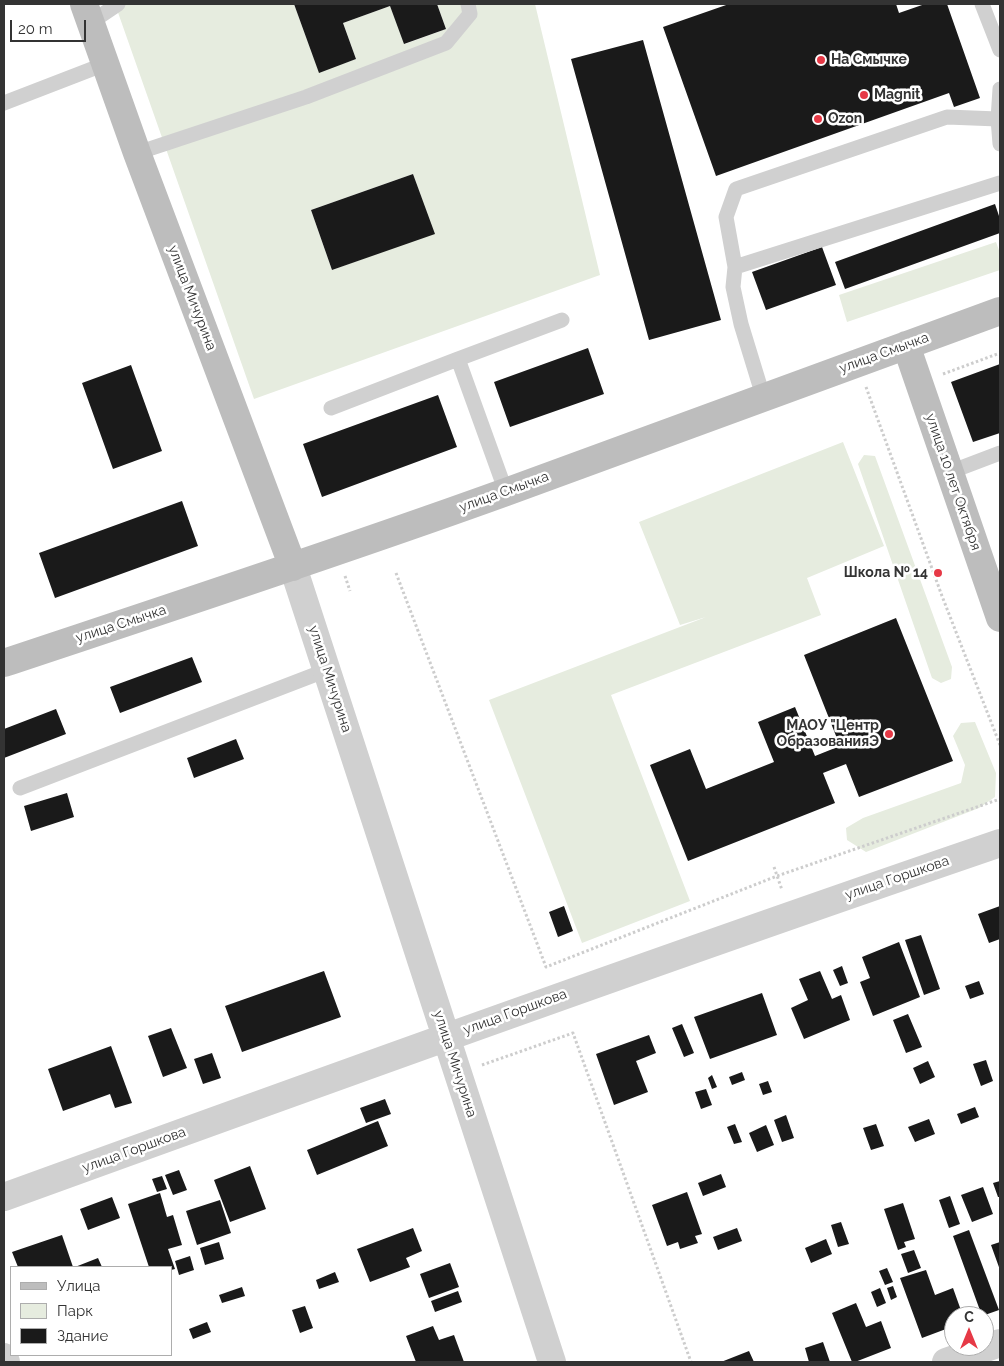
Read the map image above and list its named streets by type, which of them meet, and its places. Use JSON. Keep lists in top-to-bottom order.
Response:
{
  "streets": {
    "street": [
      "улица Мичурина",
      "улица Смычка",
      "улица 10 лет Октября",
      "улица Горшкова"
    ]
  },
  "crossings": [
    ["улица Мичурина", "улица Смычка"],
    ["улица Мичурина", "улица Горшкова"],
    ["улица Смычка", "улица 10 лет Октября"]
  ],
  "places": [
    "На Смычке",
    "Magnit",
    "Ozon",
    "Школа № 14",
    "МАОУ \"Центр ОбразованияЭ"
  ],
  "legend": ["Улица", "Парк", "Здание"],
  "scale_bar": "20 m",
  "north": "top"
}
